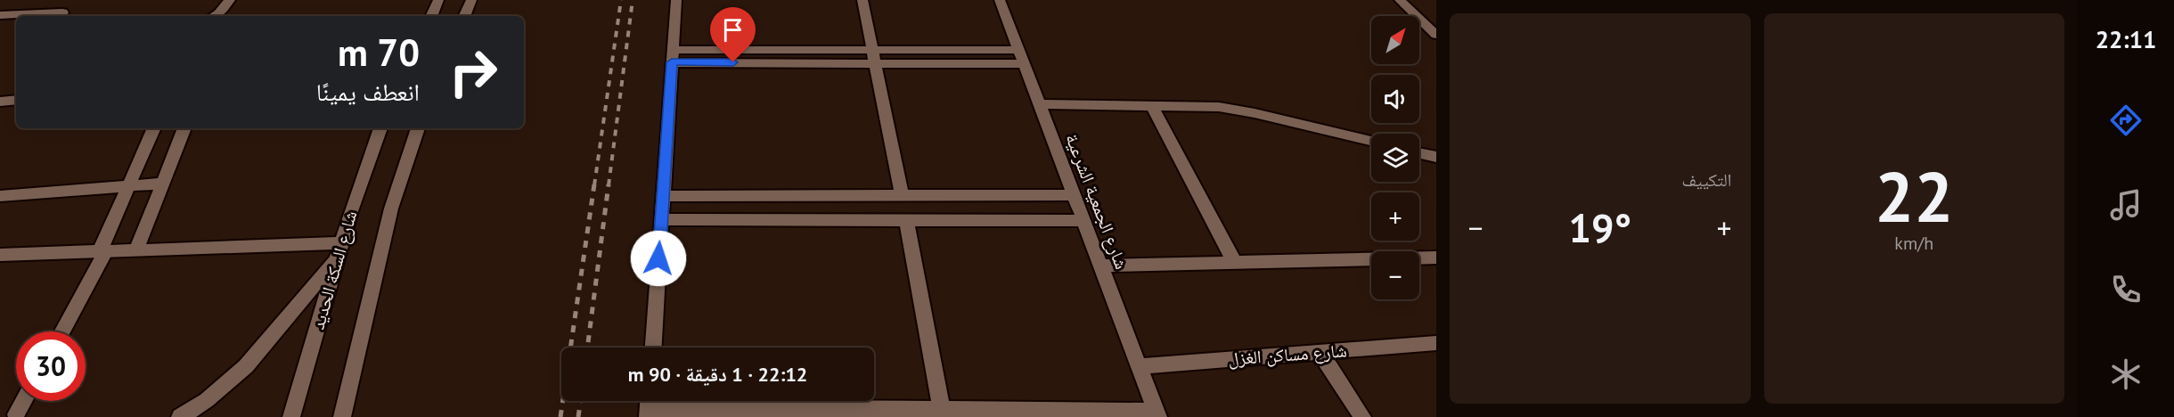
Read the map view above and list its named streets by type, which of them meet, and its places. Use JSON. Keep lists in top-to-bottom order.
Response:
{
  "streets": {
    "street": ["شارع الجمعية الشرعية", "شارع السكة الحديد", "شارع مساكن الغزل"]
  },
  "crossings": [
    ["شارع الجمعية الشرعية", "شارع مساكن الغزل"]
  ],
  "north": "top right",
  "page": {
    "tabs": "22:11",
    "tile": [
      ["22", "km/h"],
      "التكييف"
    ],
    "map_buttons": ["+", "−"],
    "turn": ["70 m", "انعطف يمينًا"],
    "heat": ["−", "19°", "+"],
    "limit": "30",
    "trip": "22:12 · 1 دقيقة · 90 m"
  }
}
